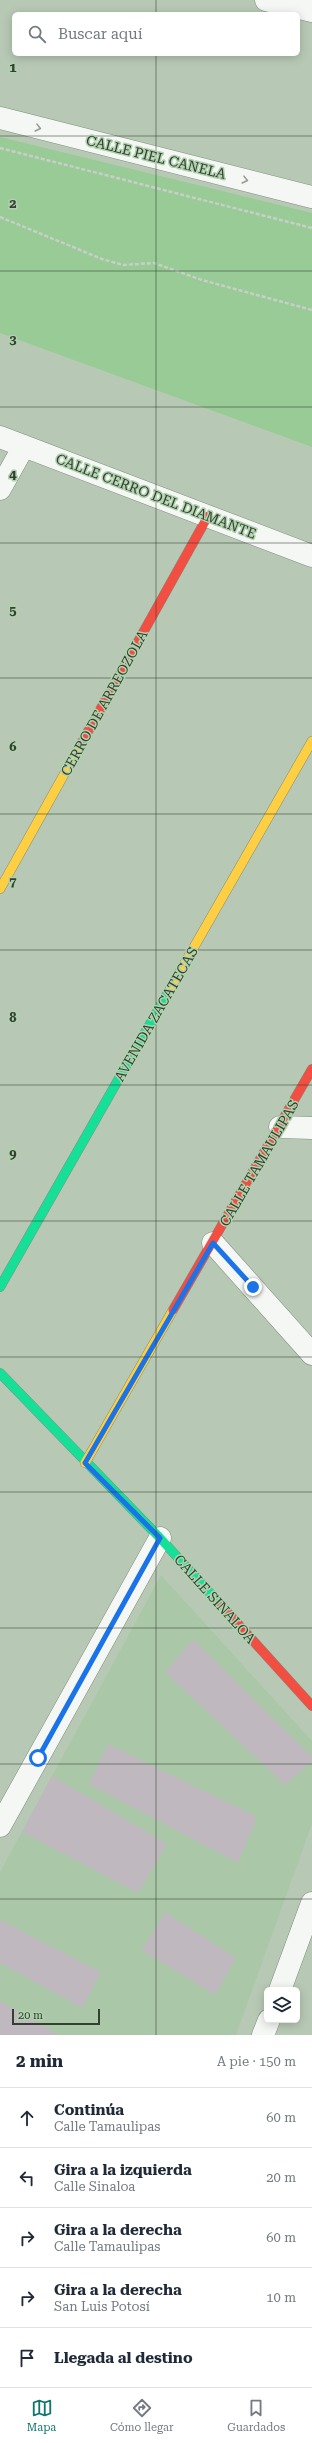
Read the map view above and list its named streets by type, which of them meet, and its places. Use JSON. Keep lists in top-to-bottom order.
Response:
{
  "streets": {
    "street": [
      "CALLE PIEL CANELA",
      "CALLE CERRO DEL DIAMANTE",
      "CERRO DE ARREOZOLA",
      "AVENIDA ZACATECAS",
      "CALLE TAMAULIPAS",
      "CALLE SINALOA"
    ]
  },
  "crossings": [
    ["CALLE CERRO DEL DIAMANTE", "CERRO DE ARREOZOLA"],
    ["CALLE TAMAULIPAS", "CALLE SINALOA"]
  ],
  "one_way": ["CALLE PIEL CANELA"],
  "scale_bar": "20 m",
  "page": {
    "search": "Buscar aquí",
    "scale": "20 m",
    "heading": ["2 min", "A pie · 150 m"],
    "list": [
      ["Continúa", "Calle Tamaulipas", "60 m"],
      ["Gira a la izquierda", "Calle Sinaloa", "20 m"],
      ["Gira a la derecha", "Calle Tamaulipas", "60 m"],
      ["Gira a la derecha", "San Luis Potosí", "10 m"],
      "Llegada al destino"
    ],
    "nav": ["Mapa", "Cómo llegar", "Guardados"]
  },
  "grid": {
    "rows": [
      "1",
      "2",
      "3",
      "4",
      "5",
      "6",
      "7",
      "8",
      "9"
    ]
  }
}
